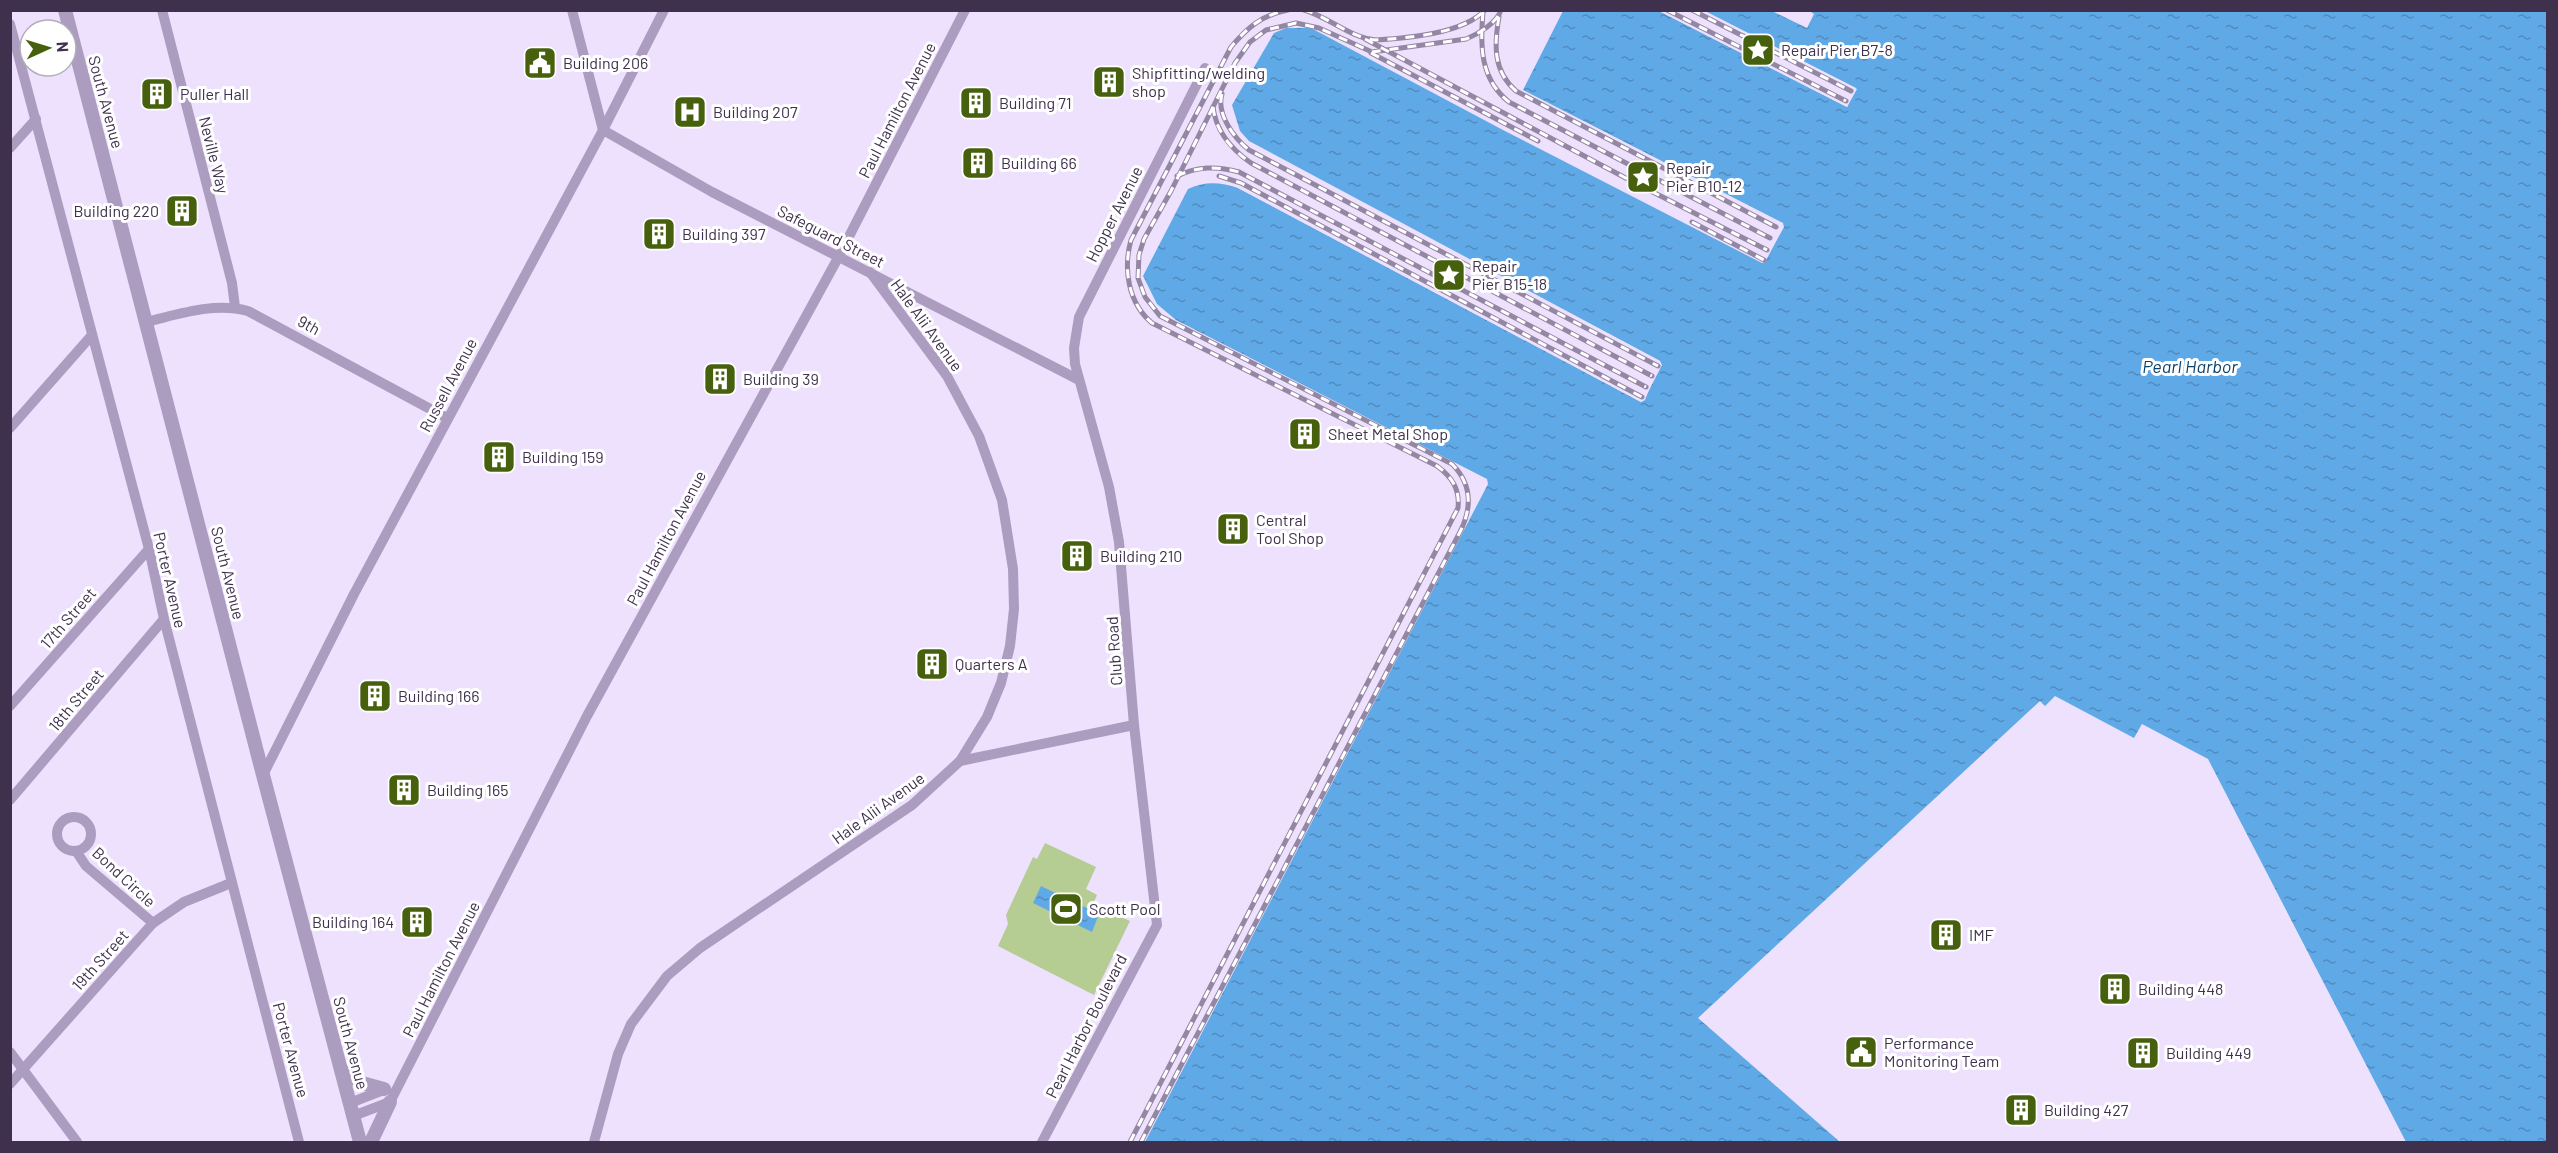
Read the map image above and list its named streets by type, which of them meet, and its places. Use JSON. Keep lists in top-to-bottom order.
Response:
{
  "streets": {
    "street": [
      "South Avenue",
      "Paul Hamilton Avenue",
      "Neville Way",
      "Hopper Avenue",
      "Safeguard Street",
      "9th",
      "Hale Alii Avenue",
      "Russell Avenue",
      "Porter Avenue",
      "17th Street",
      "Club Road",
      "18th Street",
      "Bond Circle",
      "19th Street",
      "Pearl Harbor Boulevard"
    ]
  },
  "crossings": [
    ["South Avenue", "9th"],
    ["South Avenue", "Russell Avenue"],
    ["Paul Hamilton Avenue", "Safeguard Street"],
    ["Neville Way", "9th"],
    ["Hopper Avenue", "Safeguard Street"],
    ["Hopper Avenue", "Club Road"],
    ["Safeguard Street", "Hale Alii Avenue"],
    ["Safeguard Street", "Russell Avenue"],
    ["Safeguard Street", "Club Road"],
    ["9th", "Russell Avenue"],
    ["Porter Avenue", "17th Street"],
    ["Porter Avenue", "18th Street"],
    ["Porter Avenue", "19th Street"],
    ["Club Road", "Pearl Harbor Boulevard"],
    ["Bond Circle", "19th Street"]
  ],
  "water": ["Pearl Harbor"],
  "places": {
    "place": ["Repair Pier B7-8", "Repair Pier B10-12", "Repair Pier B15-18"],
    "public building": ["Building 206", "Performance Monitoring Team"],
    "building": [
      "Shipfitting/welding shop",
      "Puller Hall",
      "Building 71",
      "Building 66",
      "Building 220",
      "Building 397",
      "Building 39",
      "Sheet Metal Shop",
      "Building 159",
      "Central Tool Shop",
      "Building 210",
      "Quarters A",
      "Building 166",
      "Building 165",
      "Building 164",
      "IMF",
      "Building 448",
      "Building 449",
      "Building 427"
    ],
    "hospital": ["Building 207"],
    "sports": ["Scott Pool"]
  },
  "north": "right"
}
